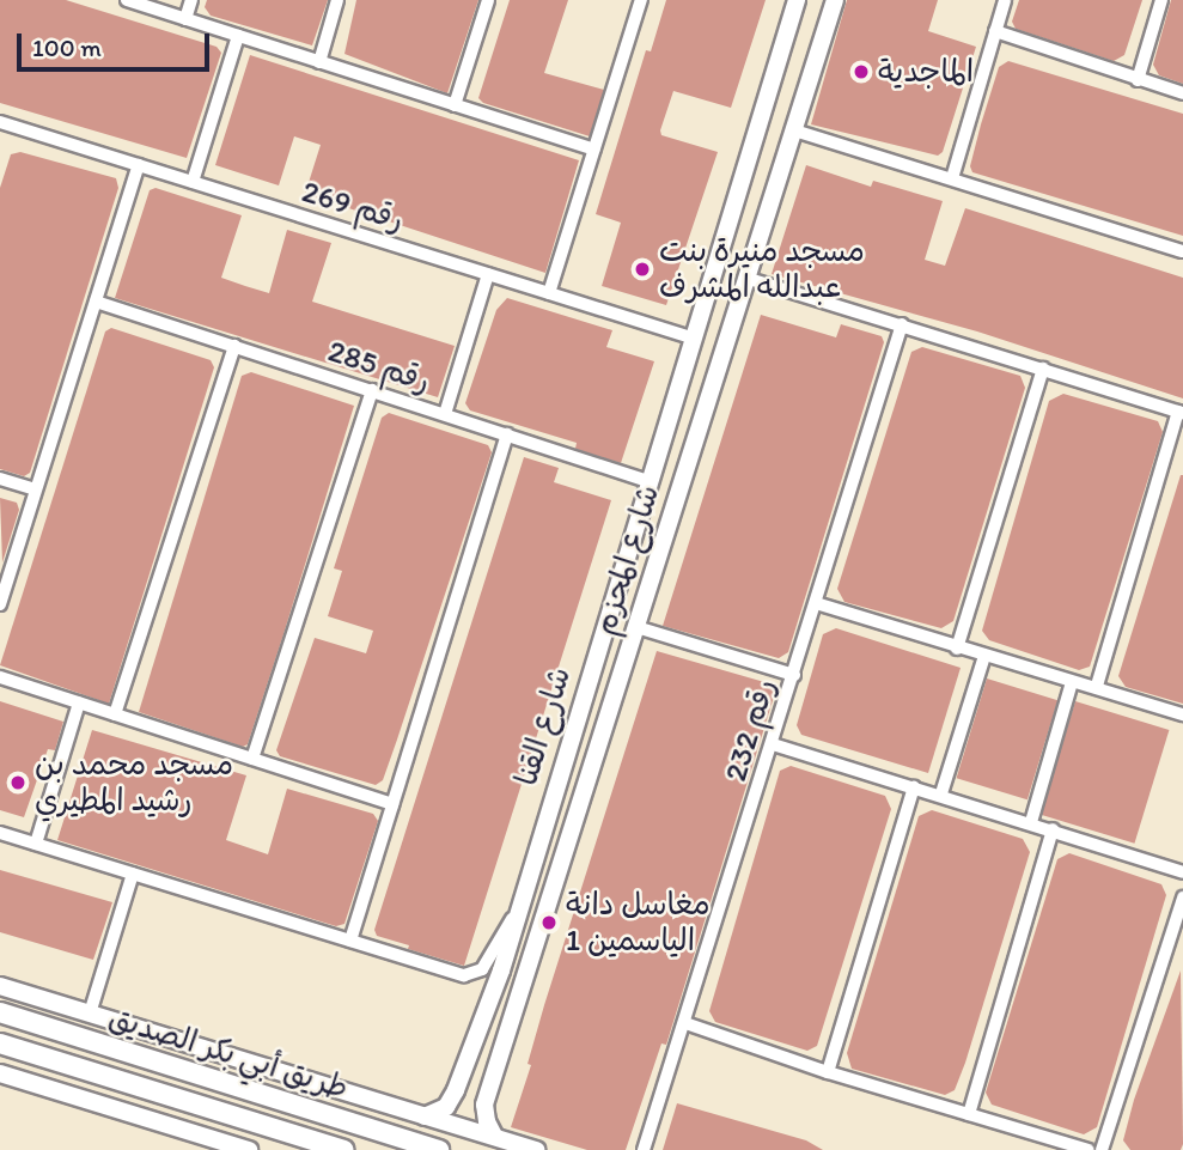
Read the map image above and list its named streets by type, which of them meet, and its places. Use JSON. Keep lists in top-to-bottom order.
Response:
{
  "streets": {
    "main road": ["طريق أبي بكر الصديق"],
    "street": [
      "رقم 269",
      "رقم 285",
      "شارع المحزم",
      "شارع القنا",
      "رقم 232"
    ]
  },
  "crossings": [
    ["رقم 269", "شارع القنا"],
    ["رقم 285", "شارع القنا"]
  ],
  "places": [
    "الماجدية",
    "مسجد منيرة بنت عبدالله المشرف",
    "مسجد محمد بن رشيد المطيري",
    "مغاسل دانة الياسمين 1"
  ],
  "scale_bar": "100 m"
}
